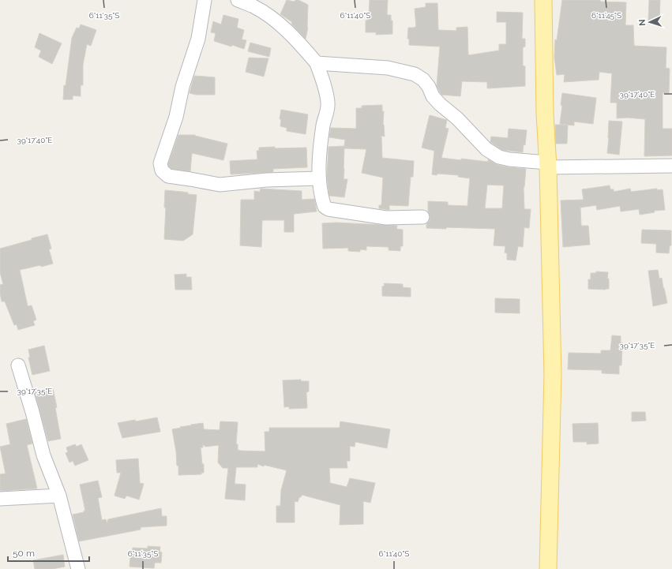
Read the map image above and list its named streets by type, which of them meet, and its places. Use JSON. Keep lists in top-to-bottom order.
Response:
{
  "scale_bar": "50 m",
  "north": "left",
  "coordinates": [
    "6°11'35\"S",
    "6°11'40\"S",
    "6°11'45\"S",
    "39°17'40\"E",
    "39°17'35\"E"
  ]
}
